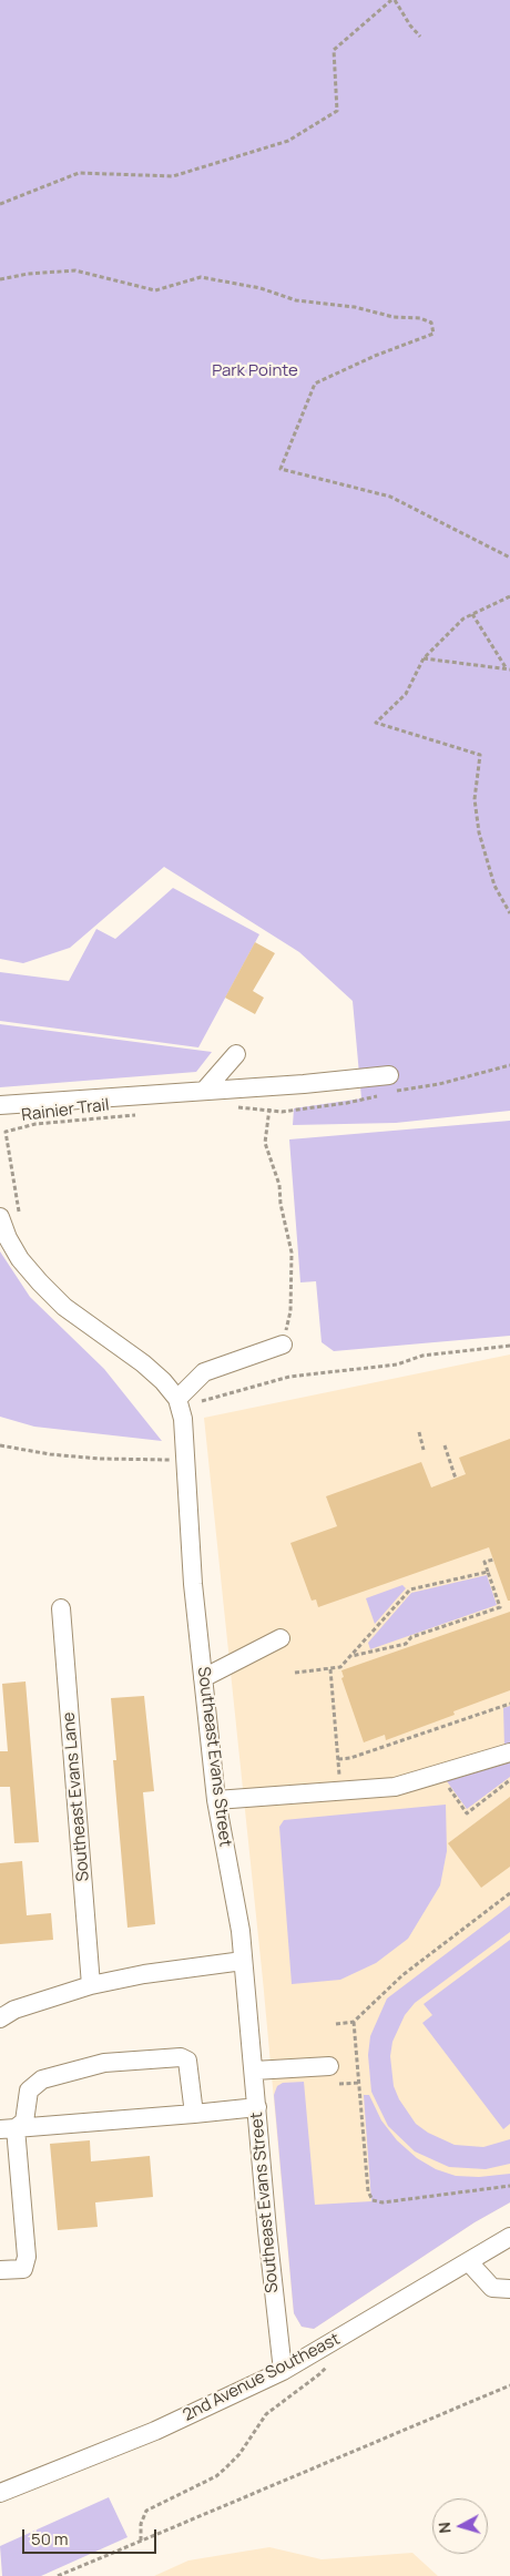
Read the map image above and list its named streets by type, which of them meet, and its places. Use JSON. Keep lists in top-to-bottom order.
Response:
{
  "streets": {
    "street": ["Southeast Evans Street", "Southeast Evans Lane", "2nd Avenue Southeast"],
    "path": ["Rainier Trail"]
  },
  "crossings": [
    ["Southeast Evans Street", "2nd Avenue Southeast"]
  ],
  "parks": ["Park Pointe"],
  "scale_bar": "50 m",
  "north": "left"
}
